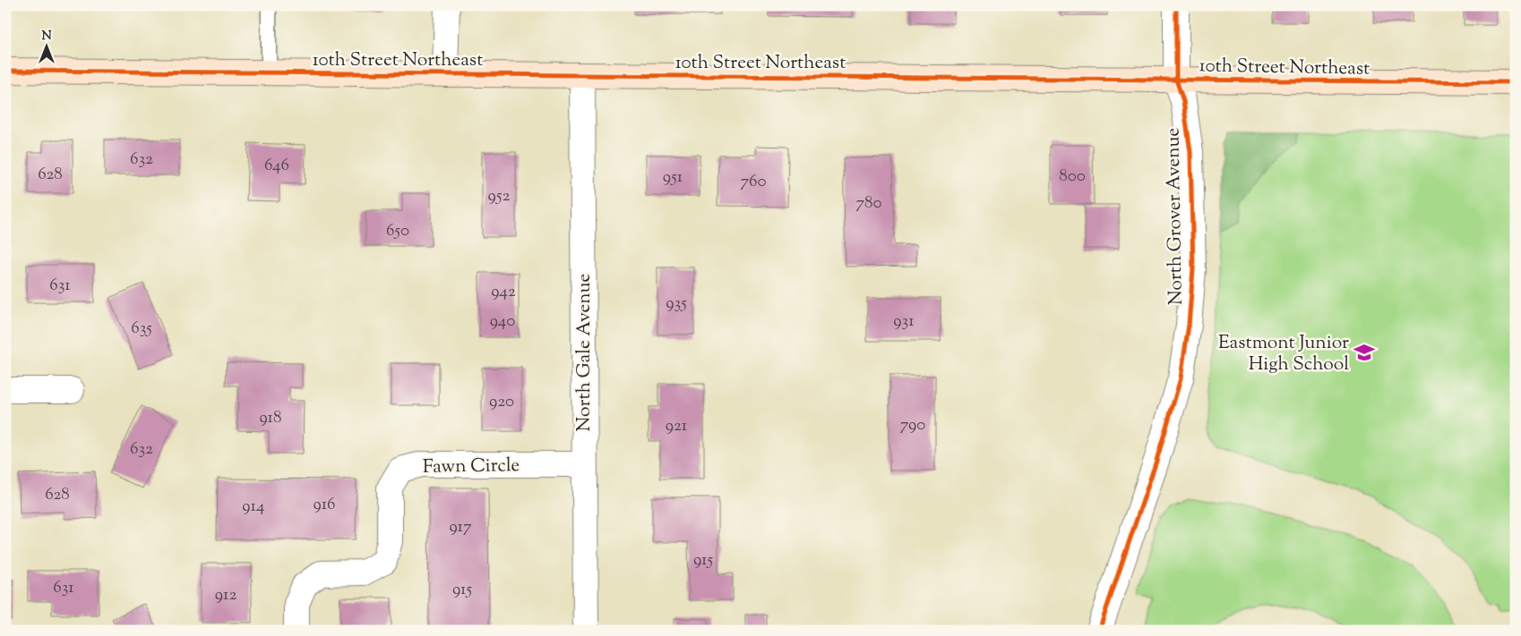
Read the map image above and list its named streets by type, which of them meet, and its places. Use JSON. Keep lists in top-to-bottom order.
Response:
{
  "streets": {
    "main road": ["10th Street Northeast"],
    "street": ["North Grover Avenue", "North Gale Avenue", "Fawn Circle"]
  },
  "crossings": [
    ["10th Street Northeast", "North Grover Avenue"],
    ["10th Street Northeast", "North Gale Avenue"],
    ["North Gale Avenue", "Fawn Circle"]
  ],
  "places": {
    "school or university": ["Eastmont Junior High School"]
  },
  "house_numbers": [
    "632",
    "646",
    "628",
    "800",
    "951",
    "760",
    "952",
    "780",
    "650",
    "631",
    "942",
    "935",
    "940",
    "931",
    "635",
    "920",
    "918",
    "790",
    "921",
    "632",
    "628",
    "916",
    "914",
    "917",
    "915",
    "631",
    "915",
    "912"
  ],
  "north": "top"
}
